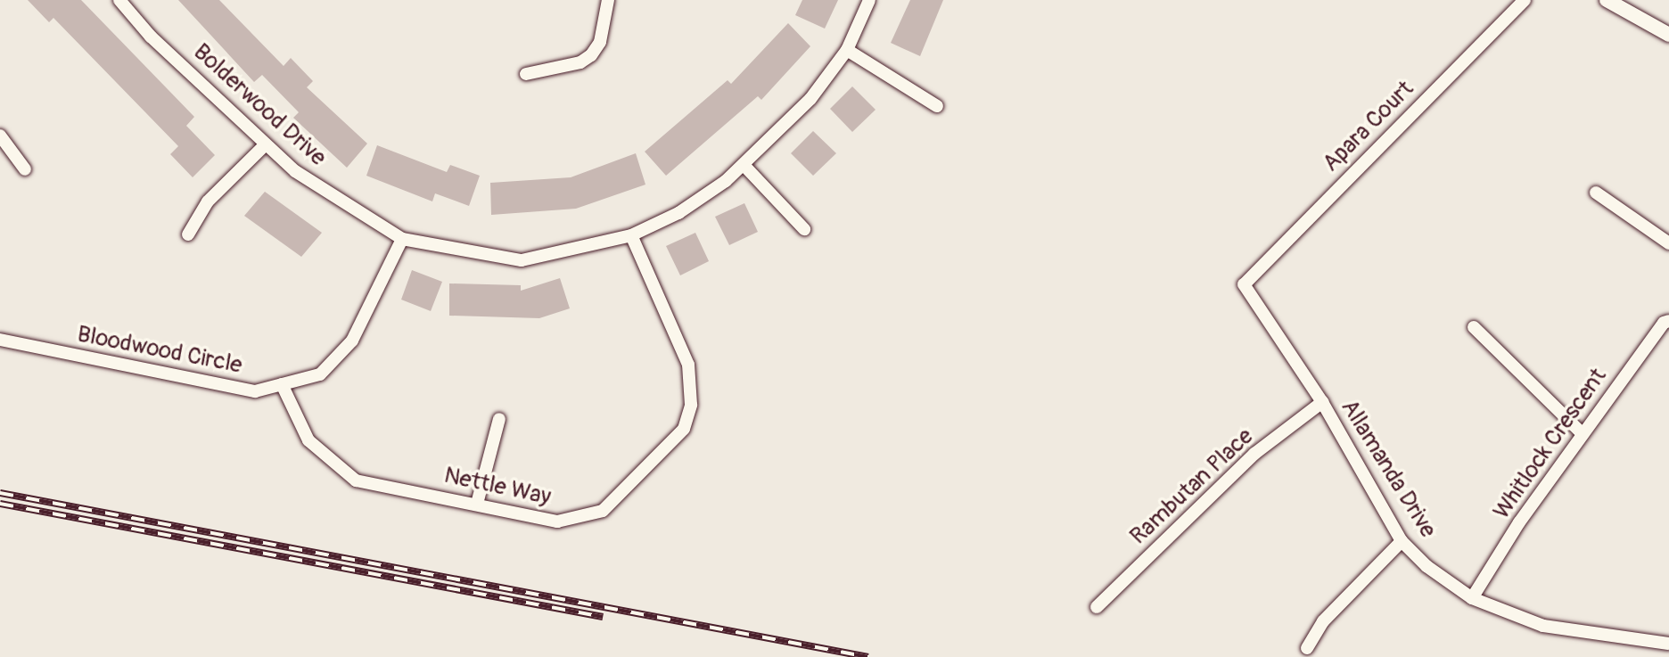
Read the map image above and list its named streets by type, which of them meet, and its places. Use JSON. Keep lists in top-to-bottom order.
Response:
{
  "streets": {
    "street": [
      "Bolderwood Drive",
      "Apara Court",
      "Bloodwood Circle",
      "Whitlock Crescent",
      "Allamanda Drive",
      "Nettle Way",
      "Rambutan Place"
    ]
  },
  "crossings": [
    ["Bolderwood Drive", "Bloodwood Circle"],
    ["Bolderwood Drive", "Nettle Way"],
    ["Apara Court", "Allamanda Drive"],
    ["Bloodwood Circle", "Nettle Way"],
    ["Whitlock Crescent", "Allamanda Drive"],
    ["Allamanda Drive", "Rambutan Place"]
  ]
}
